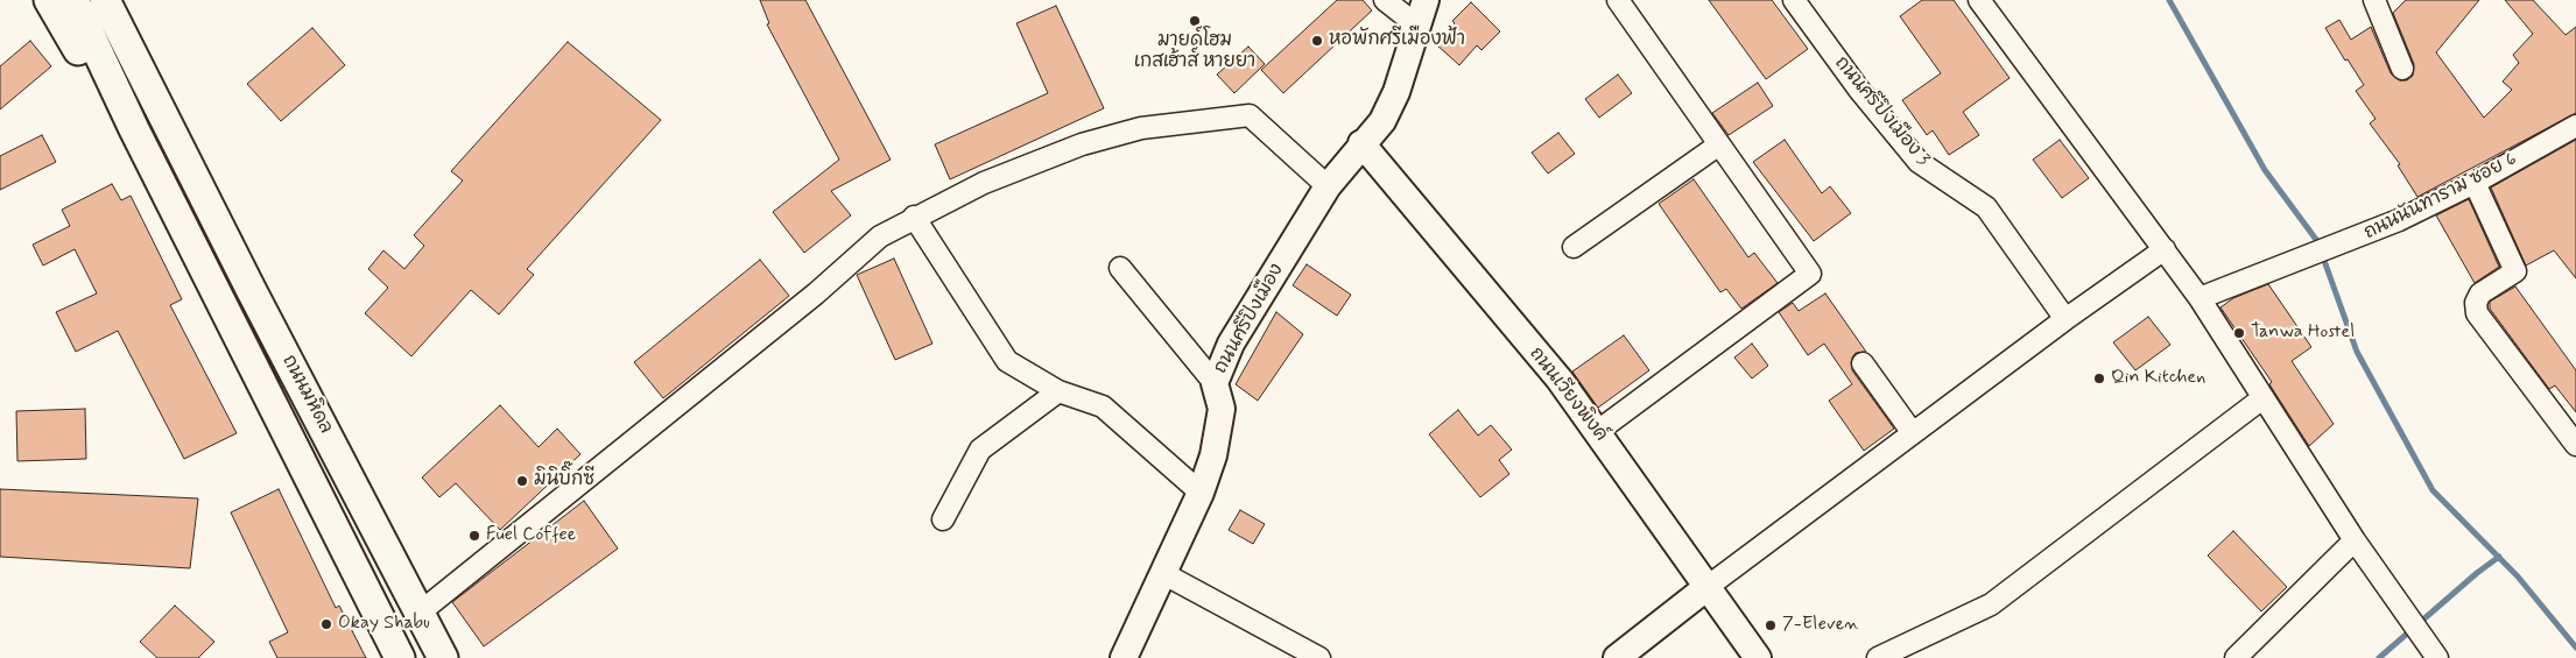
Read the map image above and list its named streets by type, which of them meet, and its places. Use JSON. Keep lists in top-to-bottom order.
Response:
{
  "streets": {
    "main road": ["ถนนมหิดล"],
    "street": [
      "ถนนศรีปิงเมือง 3",
      "ถนนนันทาราม ซอย 6",
      "ถนนศรีปิงเมือง",
      "ถนนเวียงพิงค์"
    ]
  },
  "crossings": [
    ["ถนนศรีปิงเมือง", "ถนนเวียงพิงค์"]
  ],
  "places": [
    "มายด์โฮม เกสเฮ้าส์ หายยา",
    "หอพักศรีเมืองฟ้า",
    "Tanwa Hostel",
    "Qin Kitchen",
    "มินิบิ๊กซี",
    "Fuel Coffee",
    "Okay Shabu",
    "7-Eleven"
  ]
}
